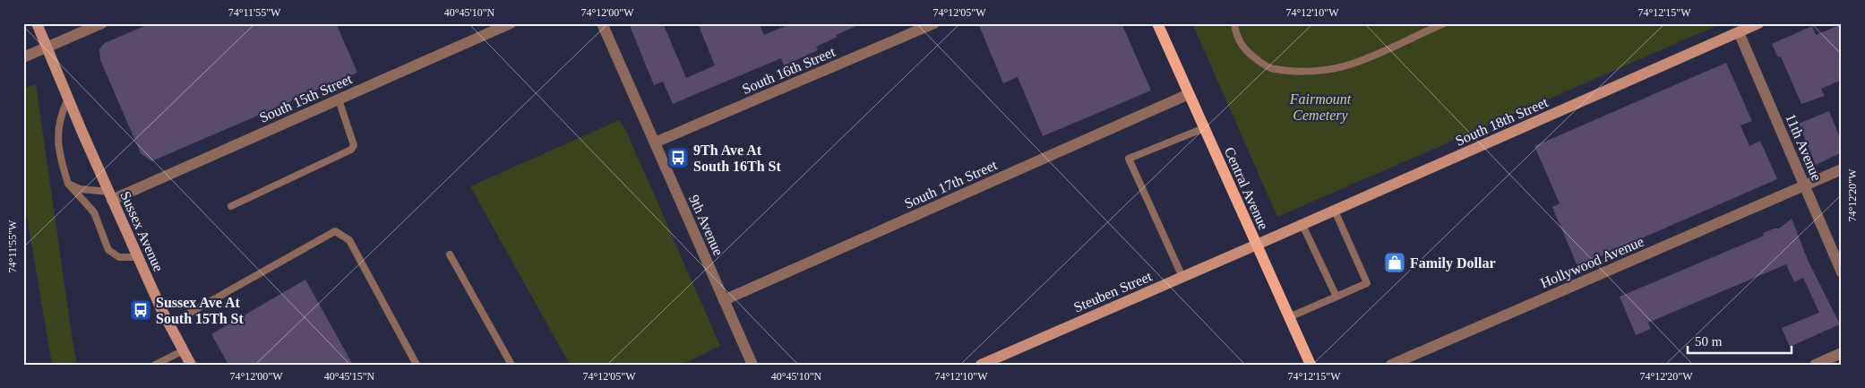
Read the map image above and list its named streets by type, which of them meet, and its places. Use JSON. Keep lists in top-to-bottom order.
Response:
{
  "streets": {
    "main road": ["Central Avenue"],
    "street": [
      "South 16th Street",
      "South 15th Street",
      "South 18th Street",
      "11th Avenue",
      "South 17th Street",
      "9th Avenue",
      "Sussex Avenue",
      "Hollywood Avenue",
      "Steuben Street"
    ]
  },
  "crossings": [
    ["South 16th Street", "9th Avenue"],
    ["South 15th Street", "Sussex Avenue"],
    ["South 18th Street", "11th Avenue"],
    ["South 18th Street", "Central Avenue"],
    ["South 18th Street", "Steuben Street"],
    ["11th Avenue", "Hollywood Avenue"],
    ["South 17th Street", "Central Avenue"],
    ["South 17th Street", "9th Avenue"],
    ["Central Avenue", "Steuben Street"]
  ],
  "parks": ["Fairmount Cemetery"],
  "places": {
    "bus stop": ["9Th Ave At South 16Th St", "Sussex Ave At South 15Th St"],
    "shop": ["Family Dollar"]
  },
  "scale_bar": "50 m",
  "coordinates": [
    "74°11'55\"W",
    "40°45'10\"N",
    "74°12'00\"W",
    "74°12'05\"W",
    "74°12'10\"W",
    "74°12'15\"W",
    "74°12'20\"W",
    "40°45'15\"N"
  ]
}
